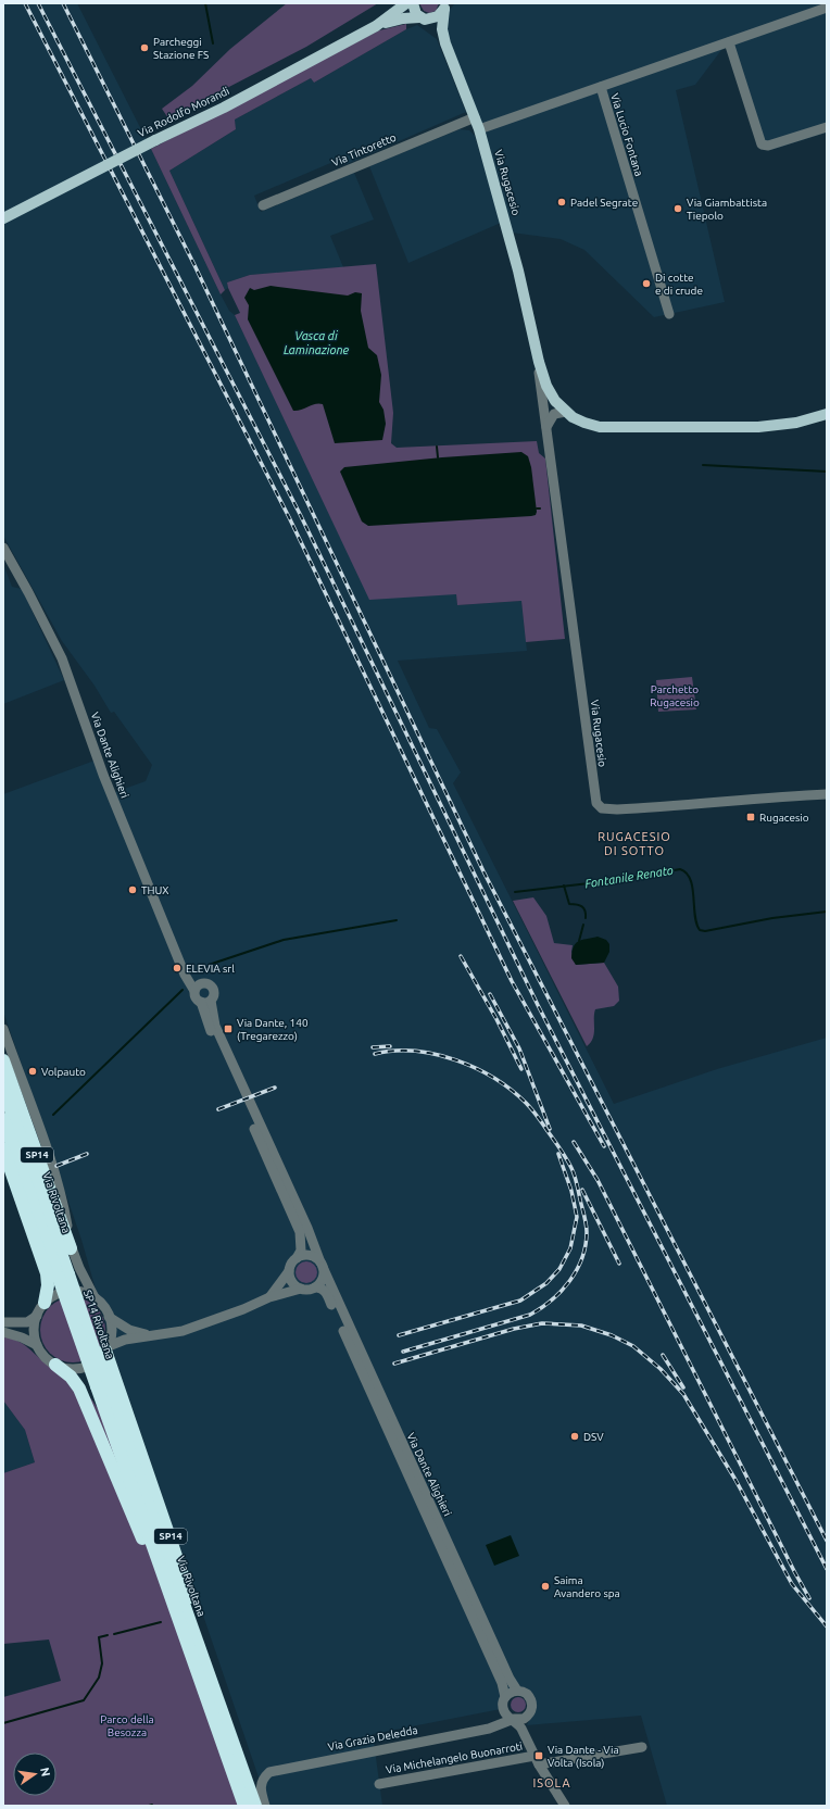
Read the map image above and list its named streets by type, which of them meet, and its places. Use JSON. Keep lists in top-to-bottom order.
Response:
{
  "streets": {
    "highway": ["SP14", "Via Rivoltana", "SP14 Rivoltana"],
    "main road": ["Via Rodolfo Morandi", "Via Rugacesio"],
    "street": [
      "Via Lucio Fontana",
      "Via Tintoretto",
      "Via Dante Alighieri",
      "Via Grazia Deledda",
      "Via Michelangelo Buonarroti"
    ]
  },
  "crossings": [
    ["Via Rodolfo Morandi", "Via Rugacesio"],
    ["Via Tintoretto", "Via Rugacesio"],
    ["Via Dante Alighieri", "Via Grazia Deledda"],
    ["Via Dante Alighieri", "Via Michelangelo Buonarroti"],
    ["SP14", "Via Rivoltana"],
    ["Via Rivoltana", "SP14 Rivoltana"]
  ],
  "districts": ["RUGACESIO DI SOTTO", "ISOLA"],
  "water": ["Vasca di Laminazione", "Fontanile Renato"],
  "parks": ["Parchetto Rugacesio", "Parco della Besozza"],
  "places": {
    "other": [
      "Parcheggi Stazione FS",
      "Padel Segrate",
      "Via Giambattista Tiepolo",
      "Di cotte e di crude",
      "THUX",
      "ELEVIA srl",
      "Volpauto",
      "DSV",
      "Saima Avandero spa"
    ],
    "transit": ["Rugacesio", "Via Dante, 140 (Tregarezzo)", "Via Dante - Via Volta (Isola)"]
  },
  "north": "right"
}
